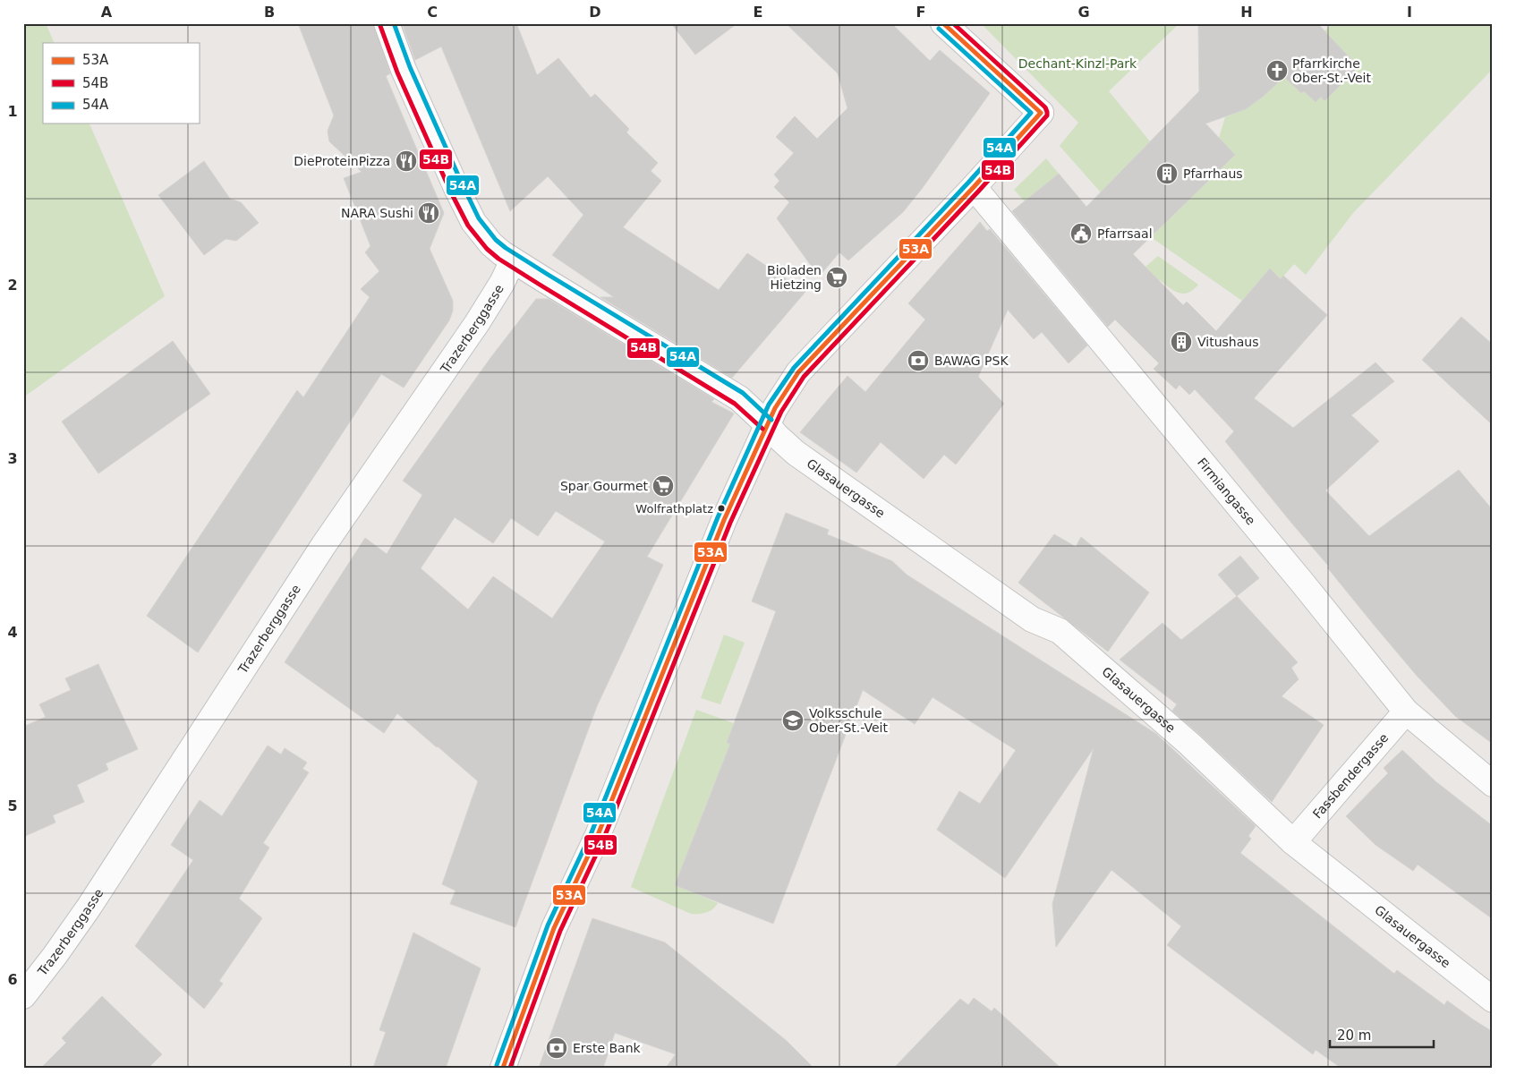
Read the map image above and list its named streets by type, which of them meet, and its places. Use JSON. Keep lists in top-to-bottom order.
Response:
{
  "streets": {
    "street": [
      "Trazerberggasse",
      "Glasauergasse",
      "Firmiangasse",
      "Fassbendergasse"
    ]
  },
  "crossings": [
    ["Trazerberggasse", "Glasauergasse"],
    ["Glasauergasse", "Fassbendergasse"],
    ["Firmiangasse", "Fassbendergasse"]
  ],
  "parks": ["Dechant-Kinzl-Park"],
  "places": {
    "church": ["Pfarrkirche Ober-St.-Veit"],
    "restaurant": ["DieProteinPizza", "NARA Sushi"],
    "building": ["Pfarrhaus", "Vitushaus"],
    "public building": ["Pfarrsaal"],
    "supermarket": ["Bioladen Hietzing", "Spar Gourmet"],
    "bank": ["BAWAG PSK", "Erste Bank"],
    "other": ["Wolfrathplatz"],
    "school or university": ["Volksschule Ober-St.-Veit"]
  },
  "lines": ["transit line 53A", "transit line 54B", "transit line 54A"],
  "legend": ["53A", "54B", "54A"],
  "scale_bar": "20 m",
  "grid": {
    "columns": [
      "A",
      "B",
      "C",
      "D",
      "E",
      "F",
      "G",
      "H",
      "I"
    ],
    "rows": [
      "1",
      "2",
      "3",
      "4",
      "5",
      "6"
    ]
  }
}
